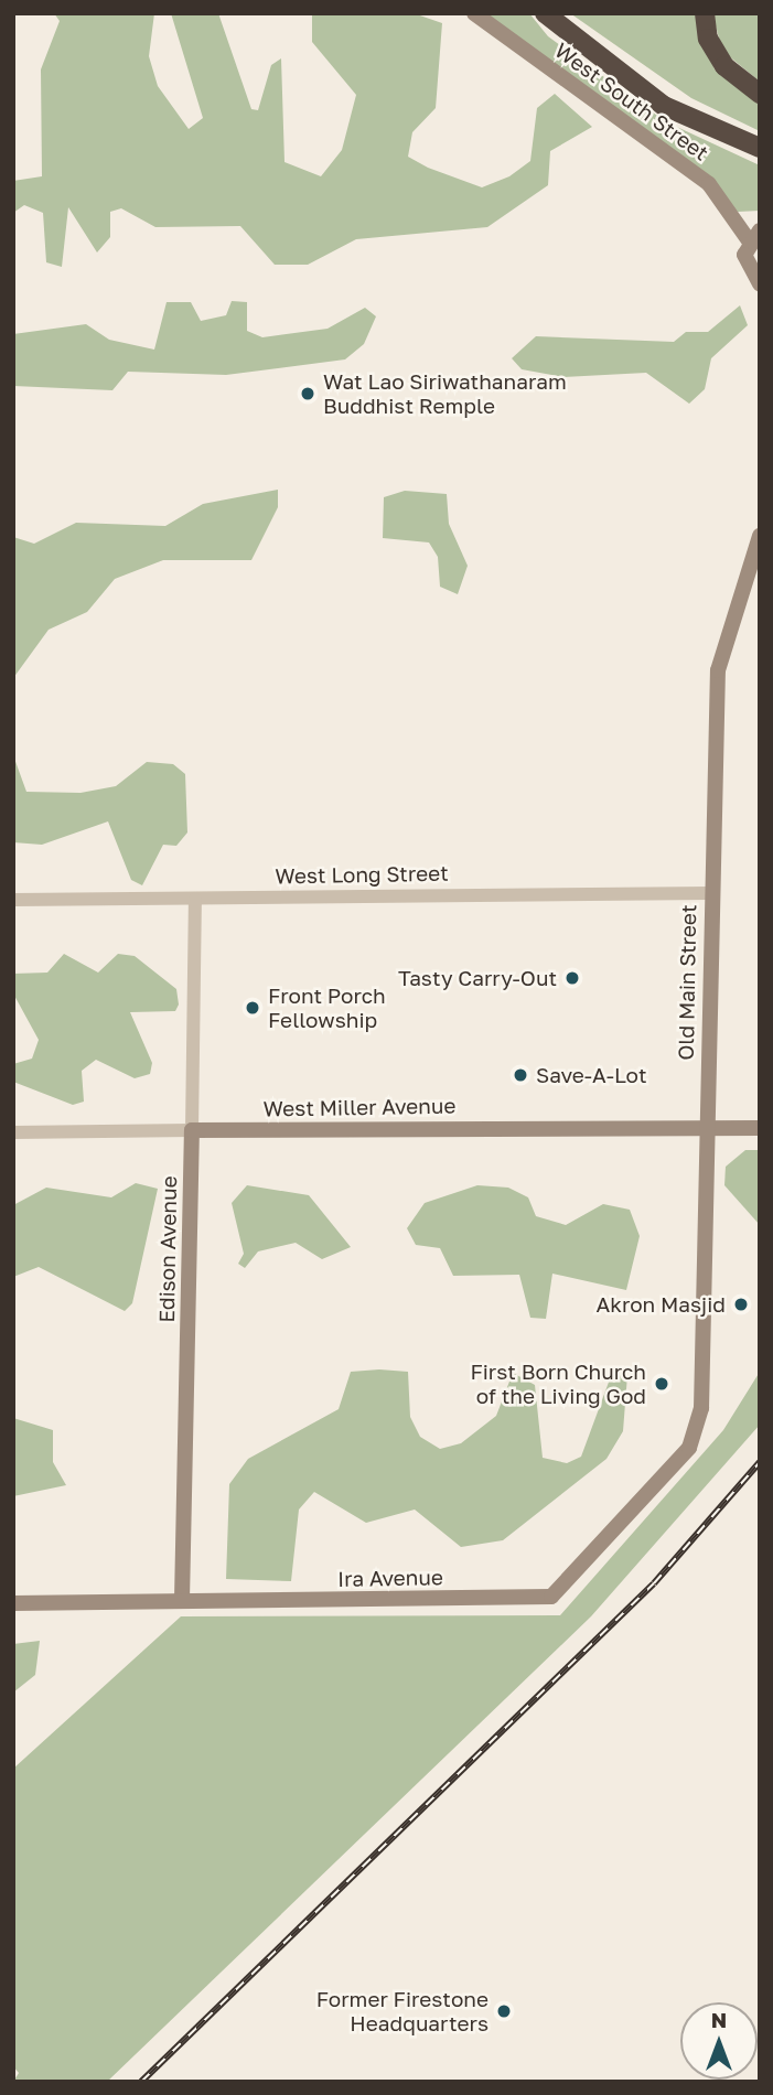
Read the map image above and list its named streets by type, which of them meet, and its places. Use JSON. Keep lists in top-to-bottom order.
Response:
{
  "streets": {
    "main road": [
      "West South Street",
      "Old Main Street",
      "West Miller Avenue",
      "Edison Avenue",
      "Ira Avenue"
    ],
    "street": ["West Long Street"]
  },
  "crossings": [
    ["West Long Street", "Old Main Street"],
    ["West Long Street", "Edison Avenue"],
    ["Old Main Street", "West Miller Avenue"],
    ["Old Main Street", "Ira Avenue"],
    ["West Miller Avenue", "Edison Avenue"],
    ["Edison Avenue", "Ira Avenue"]
  ],
  "places": [
    "Wat Lao Siriwathanaram Buddhist Remple",
    "Tasty Carry-Out",
    "Front Porch Fellowship",
    "Save-A-Lot",
    "Akron Masjid",
    "First Born Church of the Living God",
    "Former Firestone Headquarters"
  ],
  "north": "top"
}
